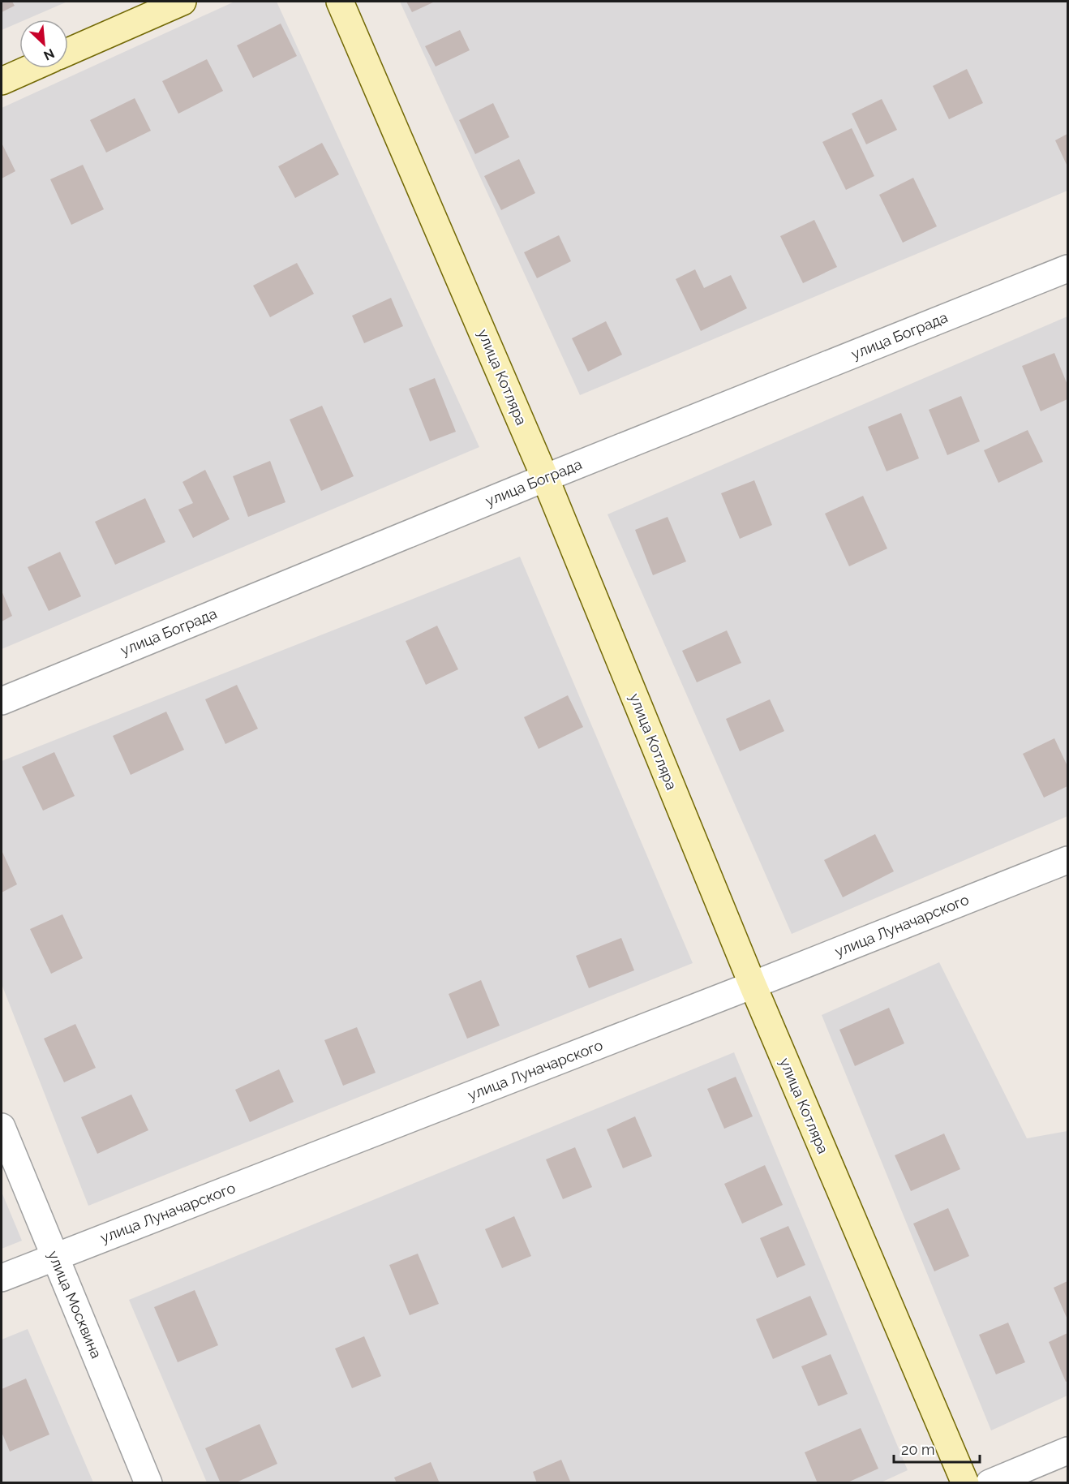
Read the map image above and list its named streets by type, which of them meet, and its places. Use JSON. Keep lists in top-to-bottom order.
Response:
{
  "streets": {
    "street": [
      "улица Бограда",
      "улица Котляра",
      "улица Луначарского",
      "улица Москвина"
    ]
  },
  "crossings": [
    ["улица Бограда", "улица Котляра"],
    ["улица Котляра", "улица Луначарского"],
    ["улица Луначарского", "улица Москвина"]
  ],
  "scale_bar": "20 m",
  "north": "bottom right"
}
